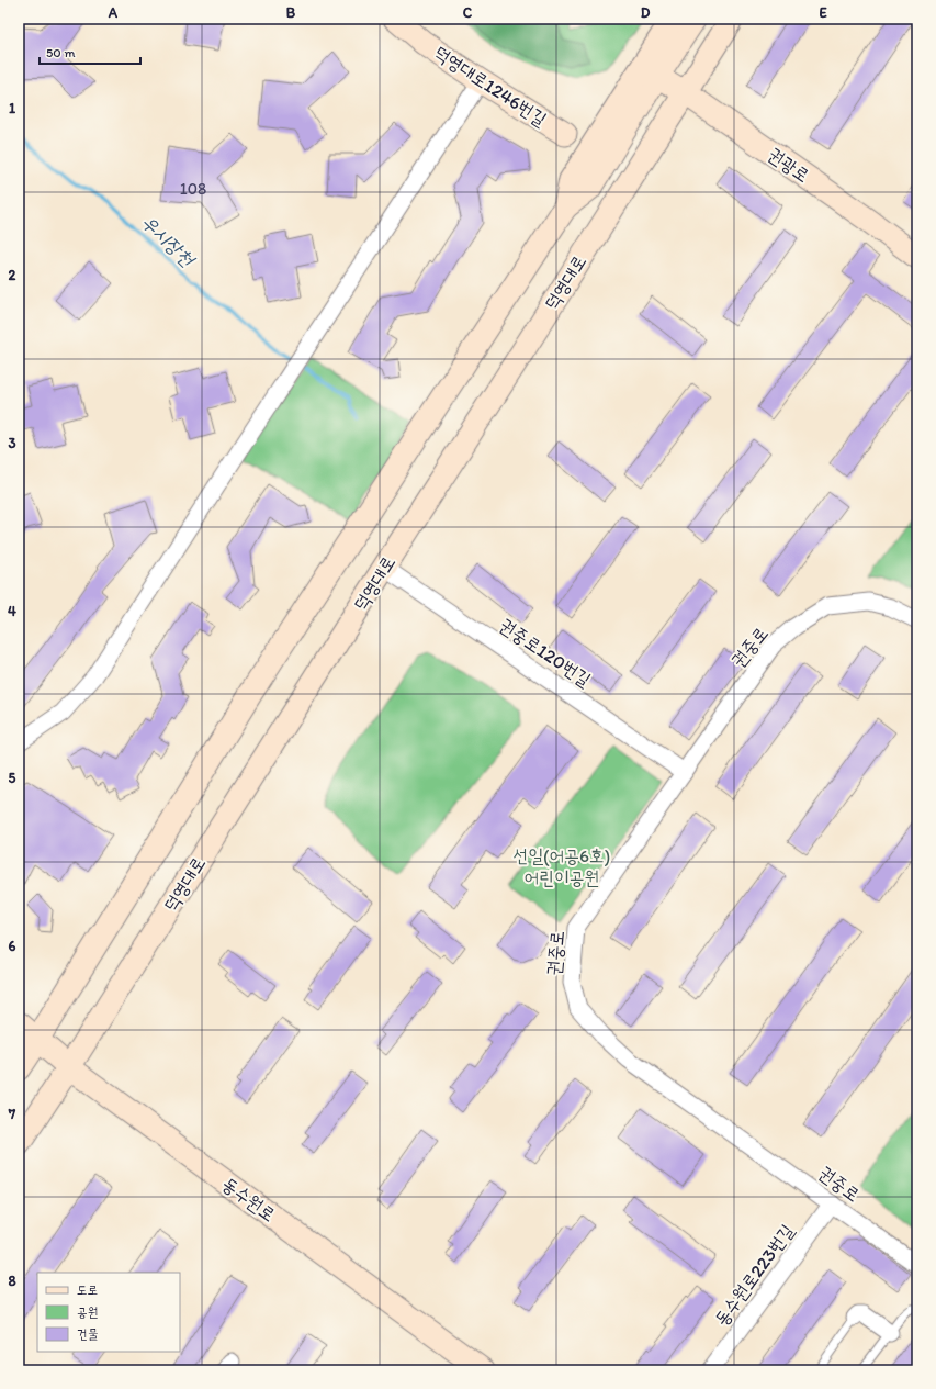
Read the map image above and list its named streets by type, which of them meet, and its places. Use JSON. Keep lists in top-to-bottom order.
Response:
{
  "streets": {
    "main road": [
      "덕영대로1246번길",
      "권광로",
      "덕영대로",
      "동수원로"
    ],
    "street": ["권중로", "권중로120번길", "동수원로223번길"]
  },
  "crossings": [
    ["권광로", "덕영대로"],
    ["덕영대로", "권중로120번길"],
    ["덕영대로", "동수원로"],
    ["권중로", "권중로120번길"],
    ["권중로", "동수원로223번길"]
  ],
  "water": ["우시장천"],
  "parks": ["선일(어공6호) 어린이공원"],
  "house_numbers": ["108"],
  "legend": ["도로", "공원", "건물"],
  "scale_bar": "50 m",
  "grid": {
    "columns": [
      "A",
      "B",
      "C",
      "D",
      "E"
    ],
    "rows": [
      "1",
      "2",
      "3",
      "4",
      "5",
      "6",
      "7",
      "8"
    ]
  }
}
